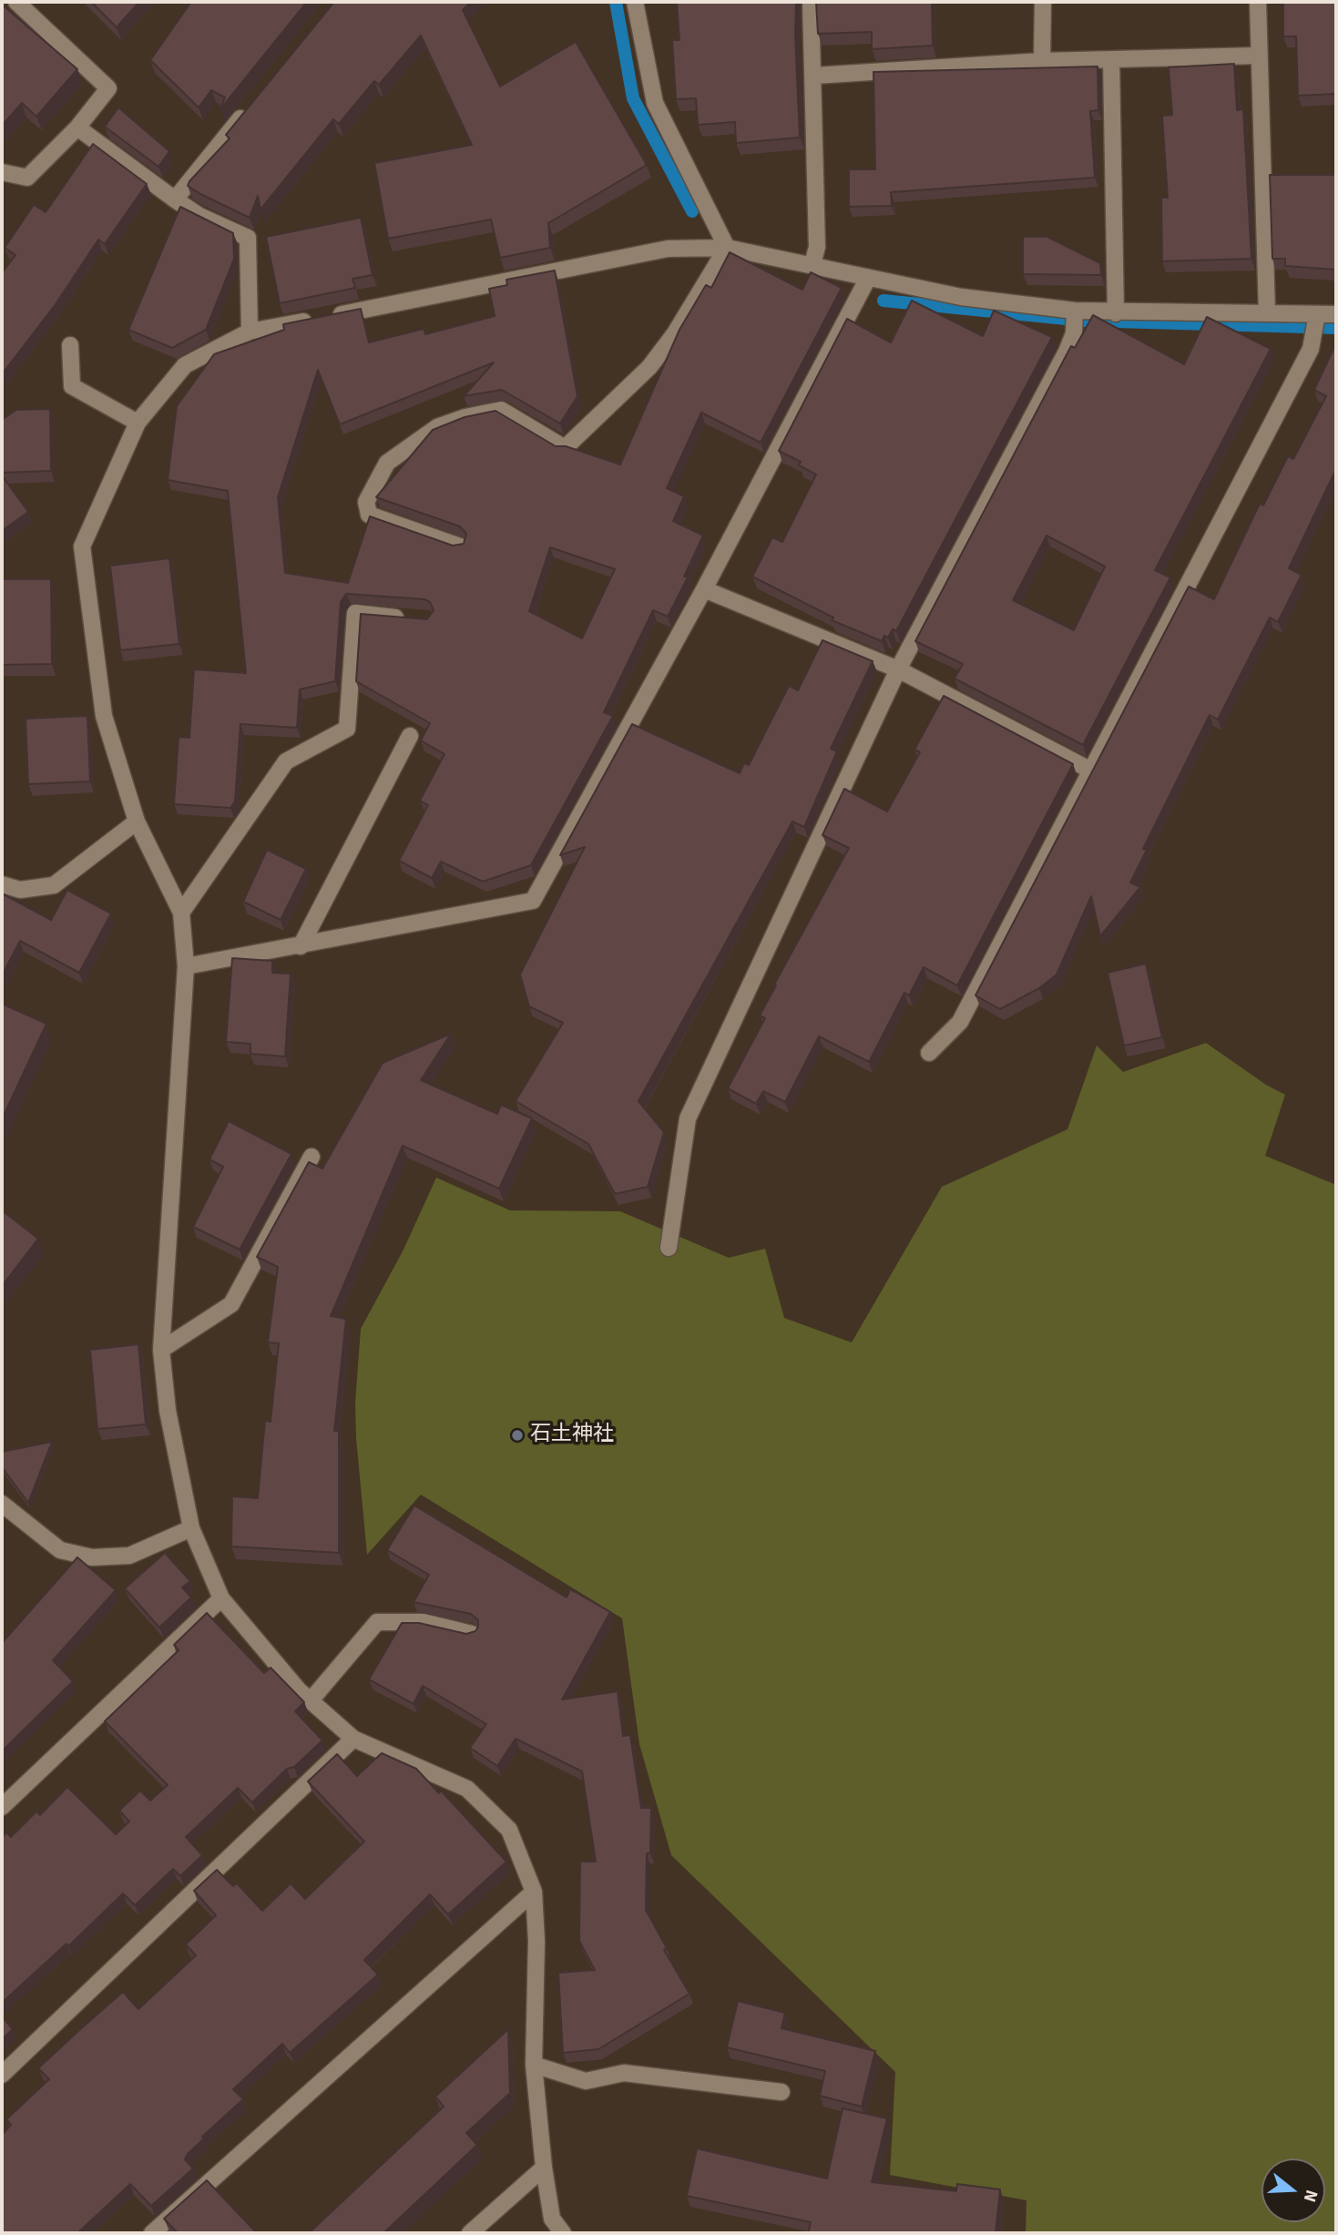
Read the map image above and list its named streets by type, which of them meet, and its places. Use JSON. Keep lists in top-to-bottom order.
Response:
{
  "places": ["石土神社"],
  "north": "right"
}
